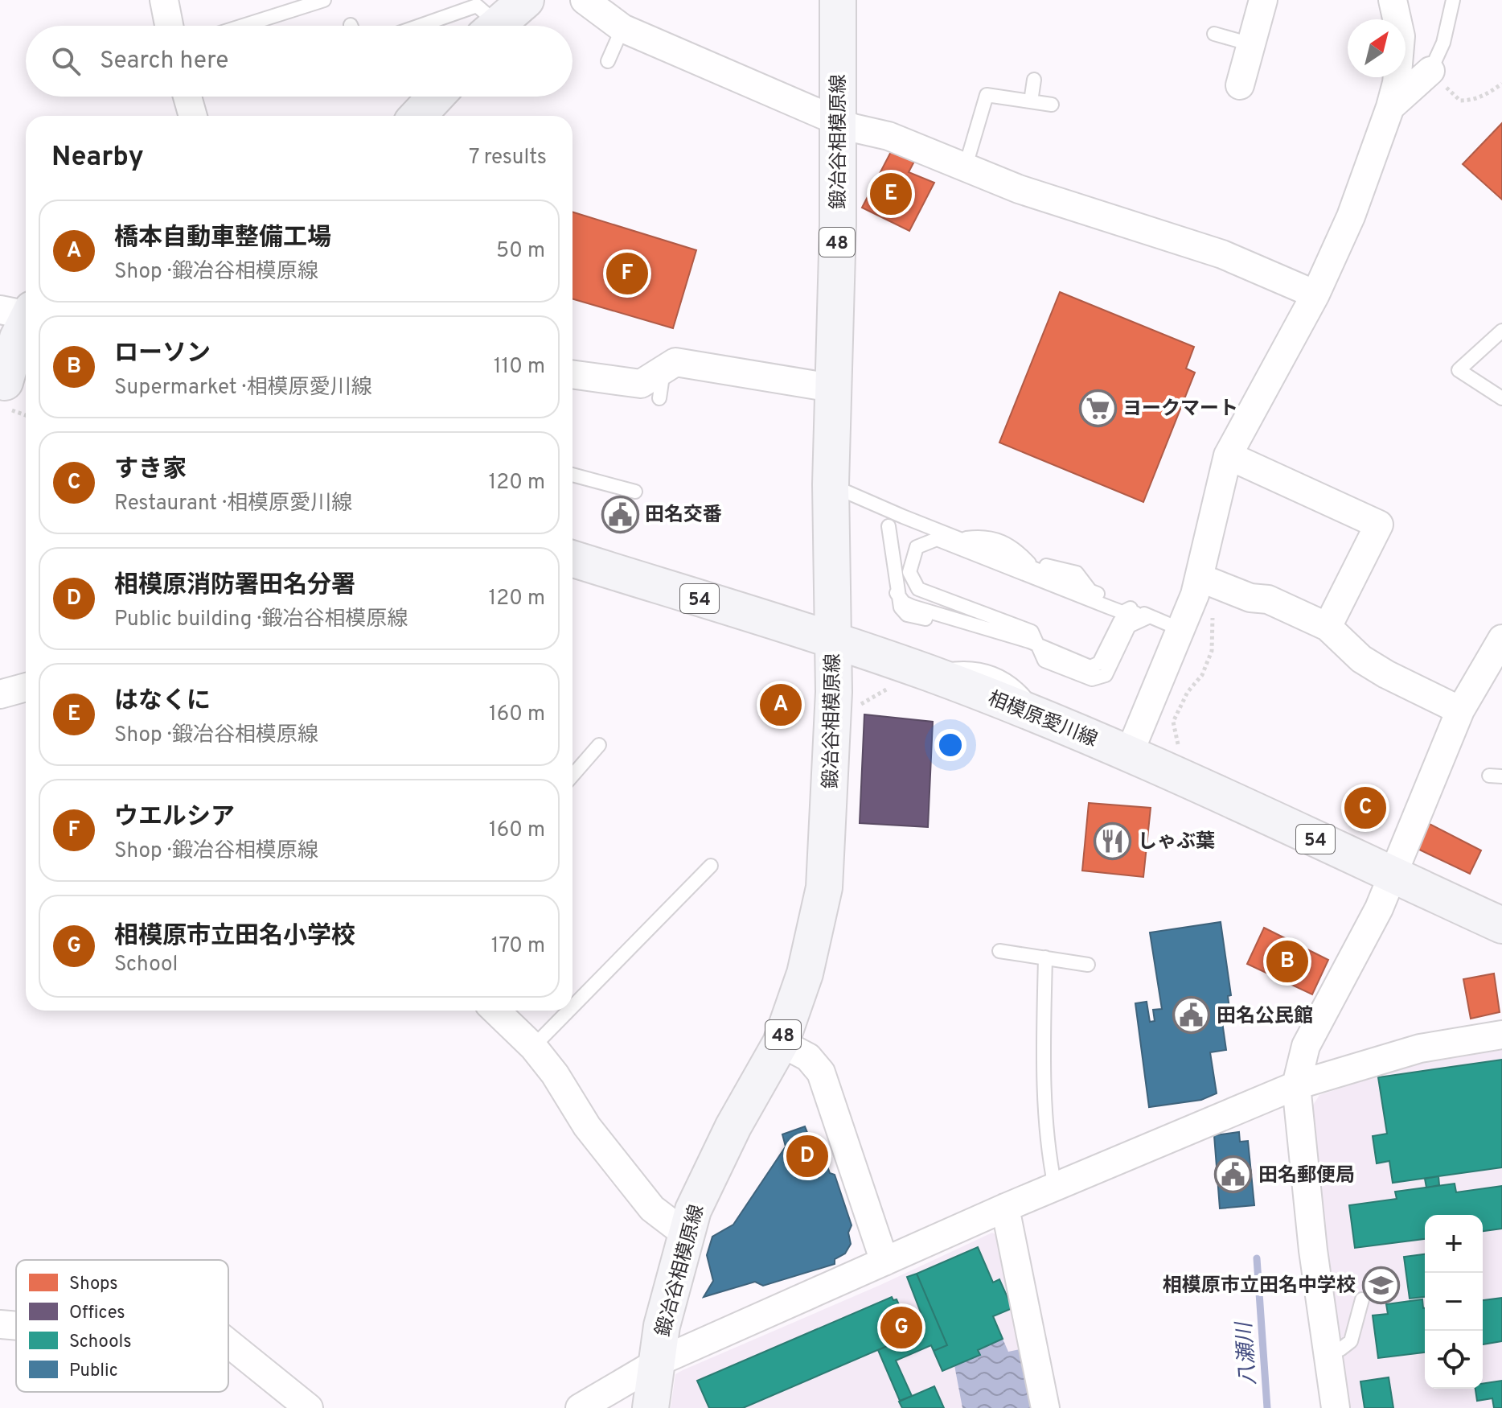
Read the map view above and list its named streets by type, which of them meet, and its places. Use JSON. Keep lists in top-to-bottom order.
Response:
{
  "streets": {
    "main road": [
      "鍛冶谷相模原線",
      "48",
      "54",
      "相模原愛川線"
    ]
  },
  "crossings": [
    ["鍛冶谷相模原線", "相模原愛川線"]
  ],
  "water": ["八瀬川"],
  "places": {
    "supermarket": ["ヨークマート"],
    "public building": ["田名交番", "田名公民館", "田名郵便局"],
    "restaurant": ["しゃぶ葉"],
    "school or university": ["相模原市立田名中学校"]
  },
  "legend": [
    "Shops",
    "Offices",
    "Schools",
    "Public"
  ],
  "north": "top right",
  "page": {
    "search": "Search here",
    "heading": ["Nearby", "7 results"],
    "pins": [
      "E",
      "F",
      "A",
      "C",
      "B",
      "D",
      "G"
    ],
    "list": [
      {
        "mark": "A",
        "name": "橋本自動車整備工場",
        "note": "Shop · 鍛冶谷相模原線",
        "value": "50 m"
      },
      {
        "mark": "B",
        "name": "ローソン",
        "note": "Supermarket · 相模原愛川線",
        "value": "110 m"
      },
      {
        "mark": "C",
        "name": "すき家",
        "note": "Restaurant · 相模原愛川線",
        "value": "120 m"
      },
      {
        "mark": "D",
        "name": "相模原消防署田名分署",
        "note": "Public building · 鍛冶谷相模原線",
        "value": "120 m"
      },
      {
        "mark": "E",
        "name": "はなくに",
        "note": "Shop · 鍛冶谷相模原線",
        "value": "160 m"
      },
      {
        "mark": "F",
        "name": "ウエルシア",
        "note": "Shop · 鍛冶谷相模原線",
        "value": "160 m"
      },
      {
        "mark": "G",
        "name": "相模原市立田名小学校",
        "note": "School",
        "value": "170 m"
      }
    ],
    "map_buttons": ["+", "−"]
  }
}
